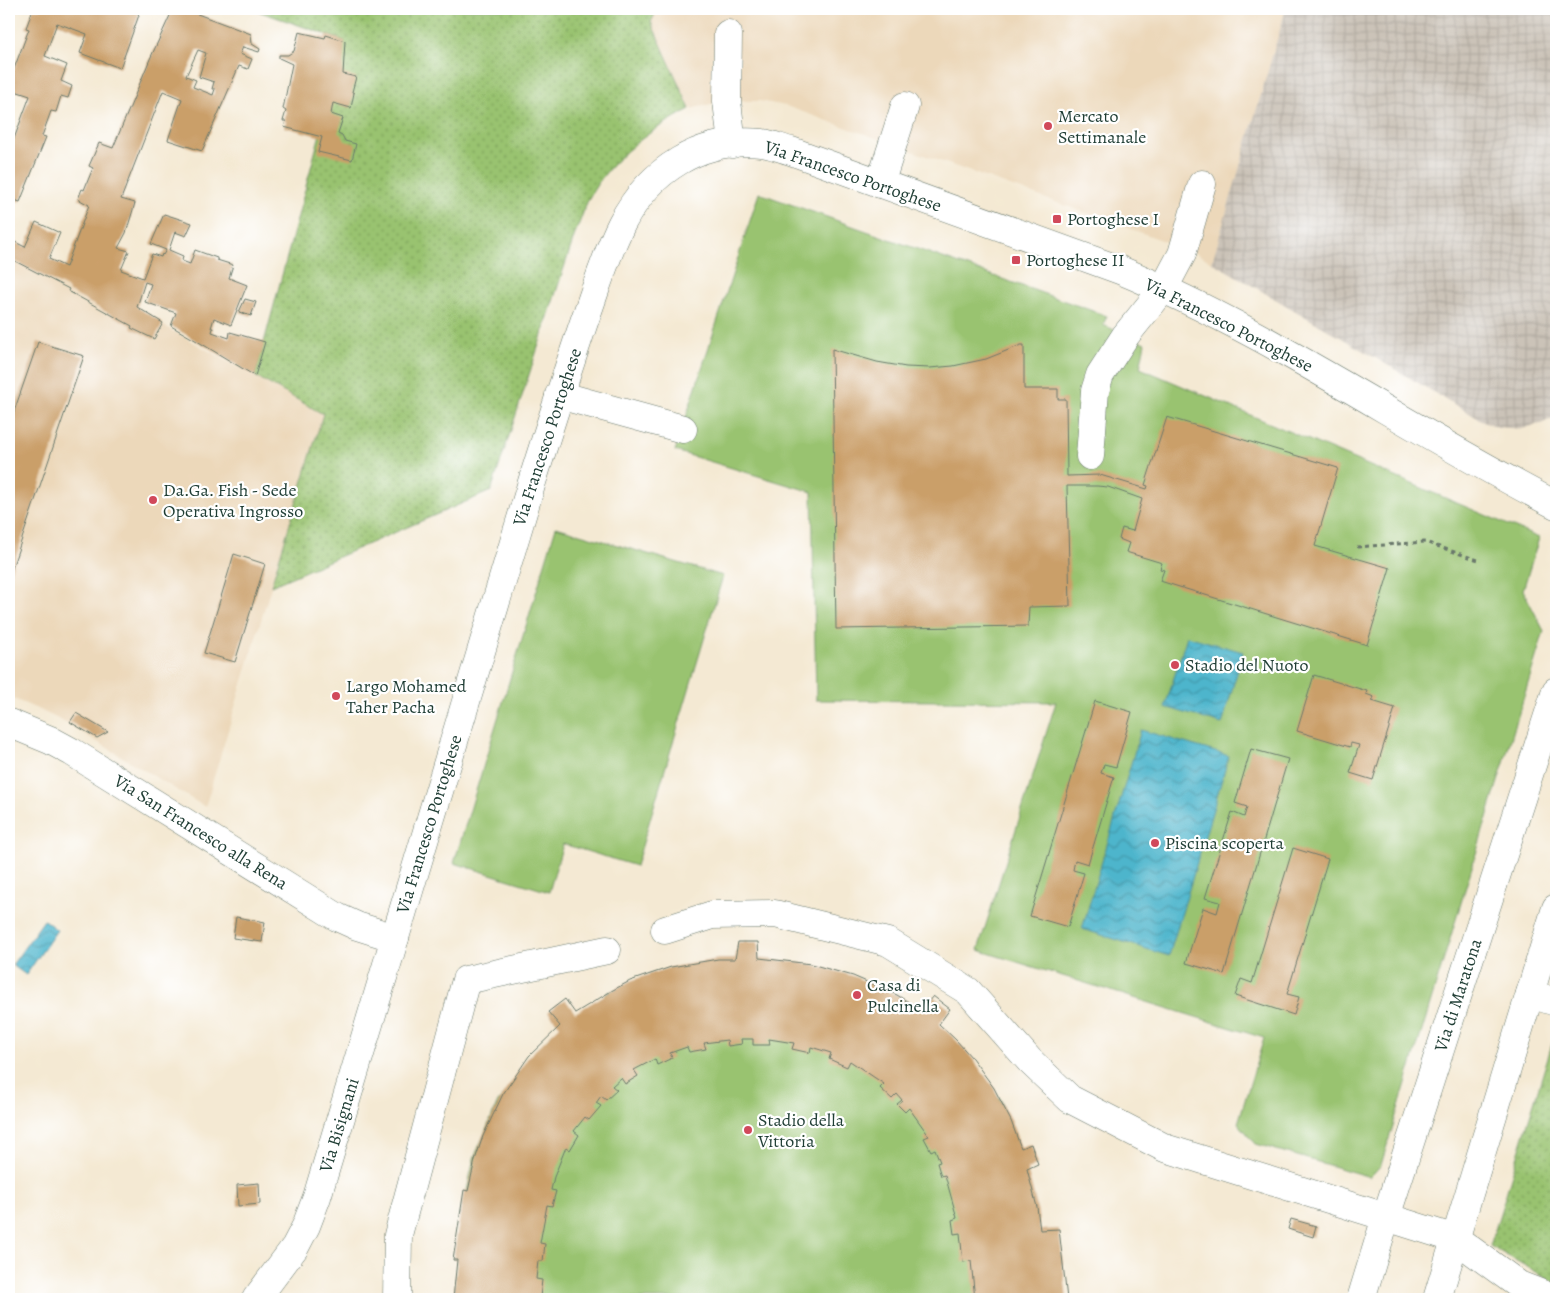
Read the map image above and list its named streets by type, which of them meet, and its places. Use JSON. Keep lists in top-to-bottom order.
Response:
{
  "streets": {
    "street": [
      "Via Francesco Portoghese",
      "Via San Francesco alla Rena",
      "Via di Maratona",
      "Via Bisignani"
    ]
  },
  "crossings": [
    ["Via Francesco Portoghese", "Via San Francesco alla Rena"],
    ["Via Francesco Portoghese", "Via Bisignani"],
    ["Via San Francesco alla Rena", "Via Bisignani"]
  ],
  "places": {
    "other": [
      "Mercato Settimanale",
      "Da.Ga. Fish - Sede Operativa Ingrosso",
      "Stadio del Nuoto",
      "Largo Mohamed Taher Pacha",
      "Piscina scoperta",
      "Casa di Pulcinella",
      "Stadio della Vittoria"
    ],
    "transit": ["Portoghese I", "Portoghese II"]
  }
}
